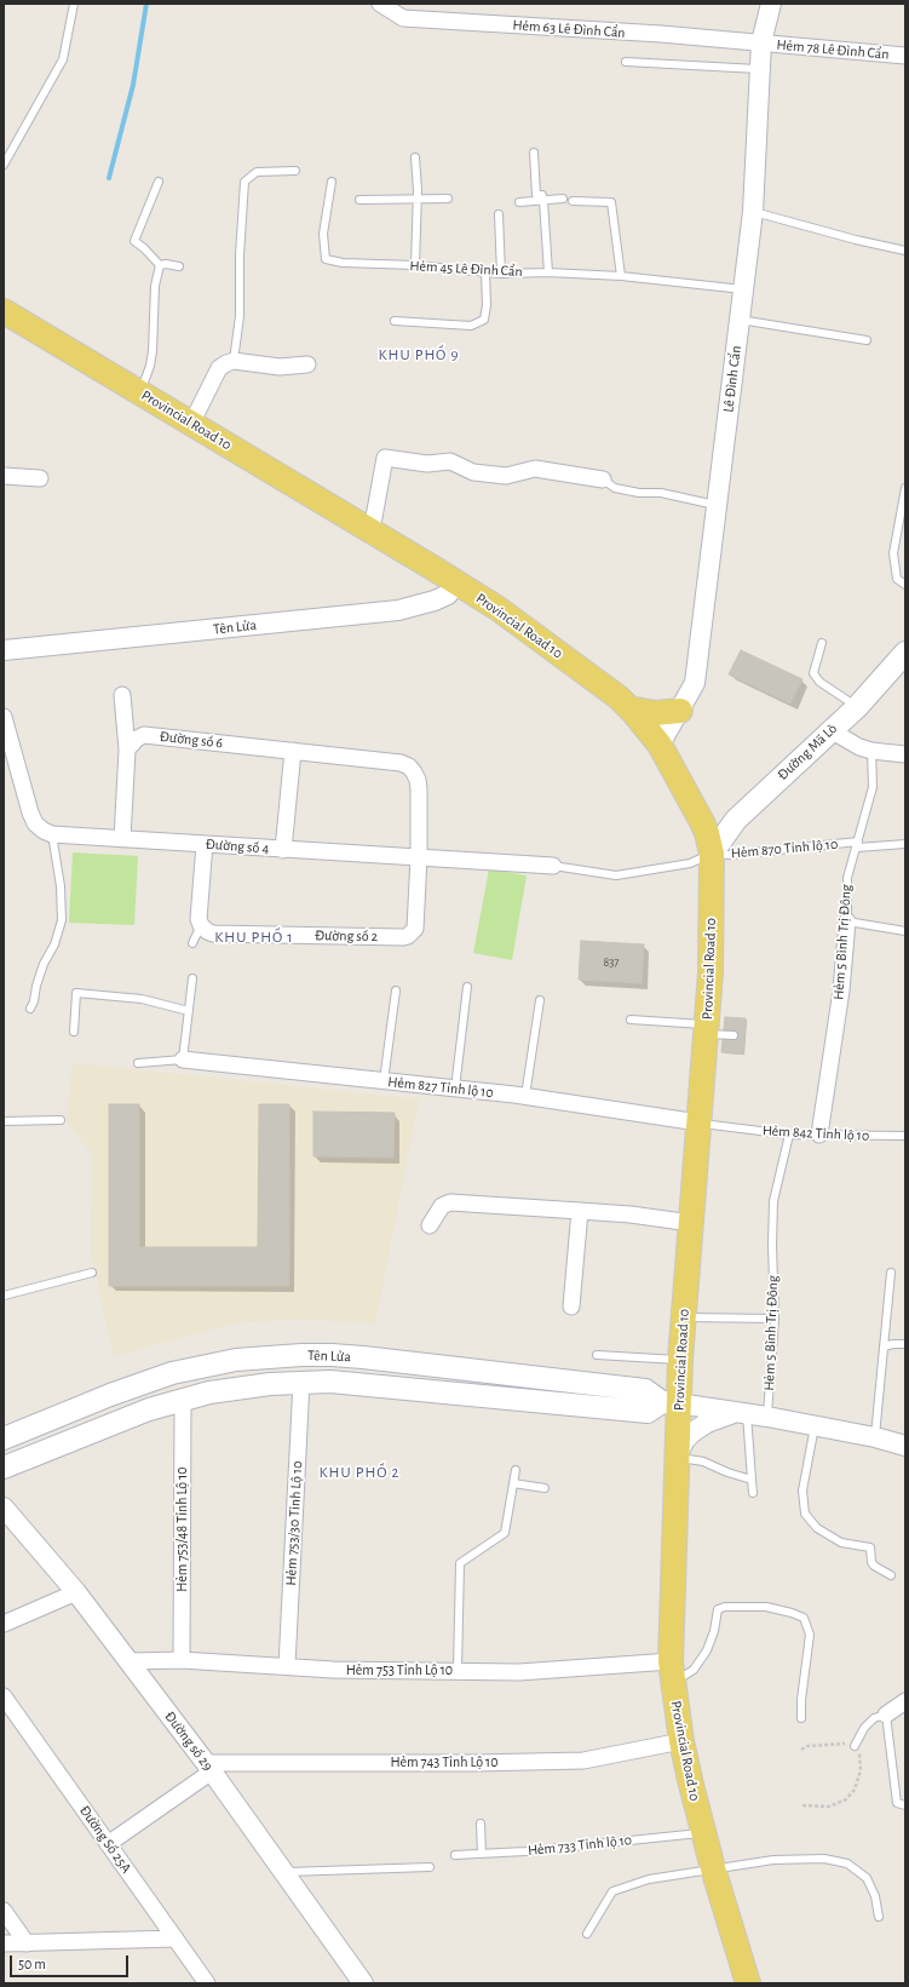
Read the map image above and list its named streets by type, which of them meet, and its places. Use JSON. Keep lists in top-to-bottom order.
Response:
{
  "streets": {
    "main road": ["Provincial Road 10", "Tên Lửa", "Đường Mã Lò"],
    "street": [
      "Hẻm 63 Lê Đình Cẩn",
      "Hẻm 78 Lê Đình Cẩn",
      "Lê Đình Cẩn",
      "Đường số 6",
      "Đường số 4",
      "Đường số 2",
      "Hẻm 5 Bình Trị Đông",
      "Hẻm 827 Tỉnh lộ 10",
      "Hẻm 753/30 Tỉnh Lộ 10",
      "Hẻm 753/48 Tỉnh Lộ 10",
      "Hẻm 753 Tỉnh Lộ 10",
      "Đường số 29",
      "Hẻm 743 Tỉnh Lộ 10",
      "Đường Số 25A"
    ],
    "lane": [
      "Hẻm 45 Lê Đình Cẩn",
      "Hẻm 870 Tỉnh lộ 10",
      "Hẻm 842 Tỉnh lộ 10",
      "Hẻm 733 Tỉnh lộ 10"
    ]
  },
  "crossings": [
    ["Hẻm 63 Lê Đình Cẩn", "Hẻm 78 Lê Đình Cẩn"],
    ["Hẻm 63 Lê Đình Cẩn", "Lê Đình Cẩn"],
    ["Hẻm 78 Lê Đình Cẩn", "Lê Đình Cẩn"],
    ["Hẻm 45 Lê Đình Cẩn", "Lê Đình Cẩn"],
    ["Lê Đình Cẩn", "Provincial Road 10"],
    ["Provincial Road 10", "Tên Lửa"],
    ["Provincial Road 10", "Đường Mã Lò"],
    ["Provincial Road 10", "Hẻm 870 Tỉnh lộ 10"],
    ["Provincial Road 10", "Hẻm 827 Tỉnh lộ 10"],
    ["Provincial Road 10", "Hẻm 842 Tỉnh lộ 10"],
    ["Provincial Road 10", "Hẻm 753 Tỉnh Lộ 10"],
    ["Provincial Road 10", "Hẻm 743 Tỉnh Lộ 10"],
    ["Provincial Road 10", "Hẻm 733 Tỉnh lộ 10"],
    ["Tên Lửa", "Hẻm 753/30 Tỉnh Lộ 10"],
    ["Tên Lửa", "Hẻm 753/48 Tỉnh Lộ 10"],
    ["Đường số 6", "Đường số 4"],
    ["Đường số 6", "Đường số 2"],
    ["Đường Mã Lò", "Hẻm 870 Tỉnh lộ 10"],
    ["Đường số 4", "Đường số 2"],
    ["Hẻm 870 Tỉnh lộ 10", "Hẻm 5 Bình Trị Đông"],
    ["Hẻm 5 Bình Trị Đông", "Hẻm 842 Tỉnh lộ 10"],
    ["Hẻm 827 Tỉnh lộ 10", "Hẻm 842 Tỉnh lộ 10"],
    ["Hẻm 753/30 Tỉnh Lộ 10", "Hẻm 753 Tỉnh Lộ 10"],
    ["Hẻm 753/48 Tỉnh Lộ 10", "Hẻm 753 Tỉnh Lộ 10"],
    ["Hẻm 753 Tỉnh Lộ 10", "Đường số 29"],
    ["Đường số 29", "Hẻm 743 Tỉnh Lộ 10"]
  ],
  "districts": ["KHU PHỐ 9", "KHU PHỐ 1", "KHU PHỐ 2"],
  "house_numbers": ["837"],
  "scale_bar": "50 m"
}
